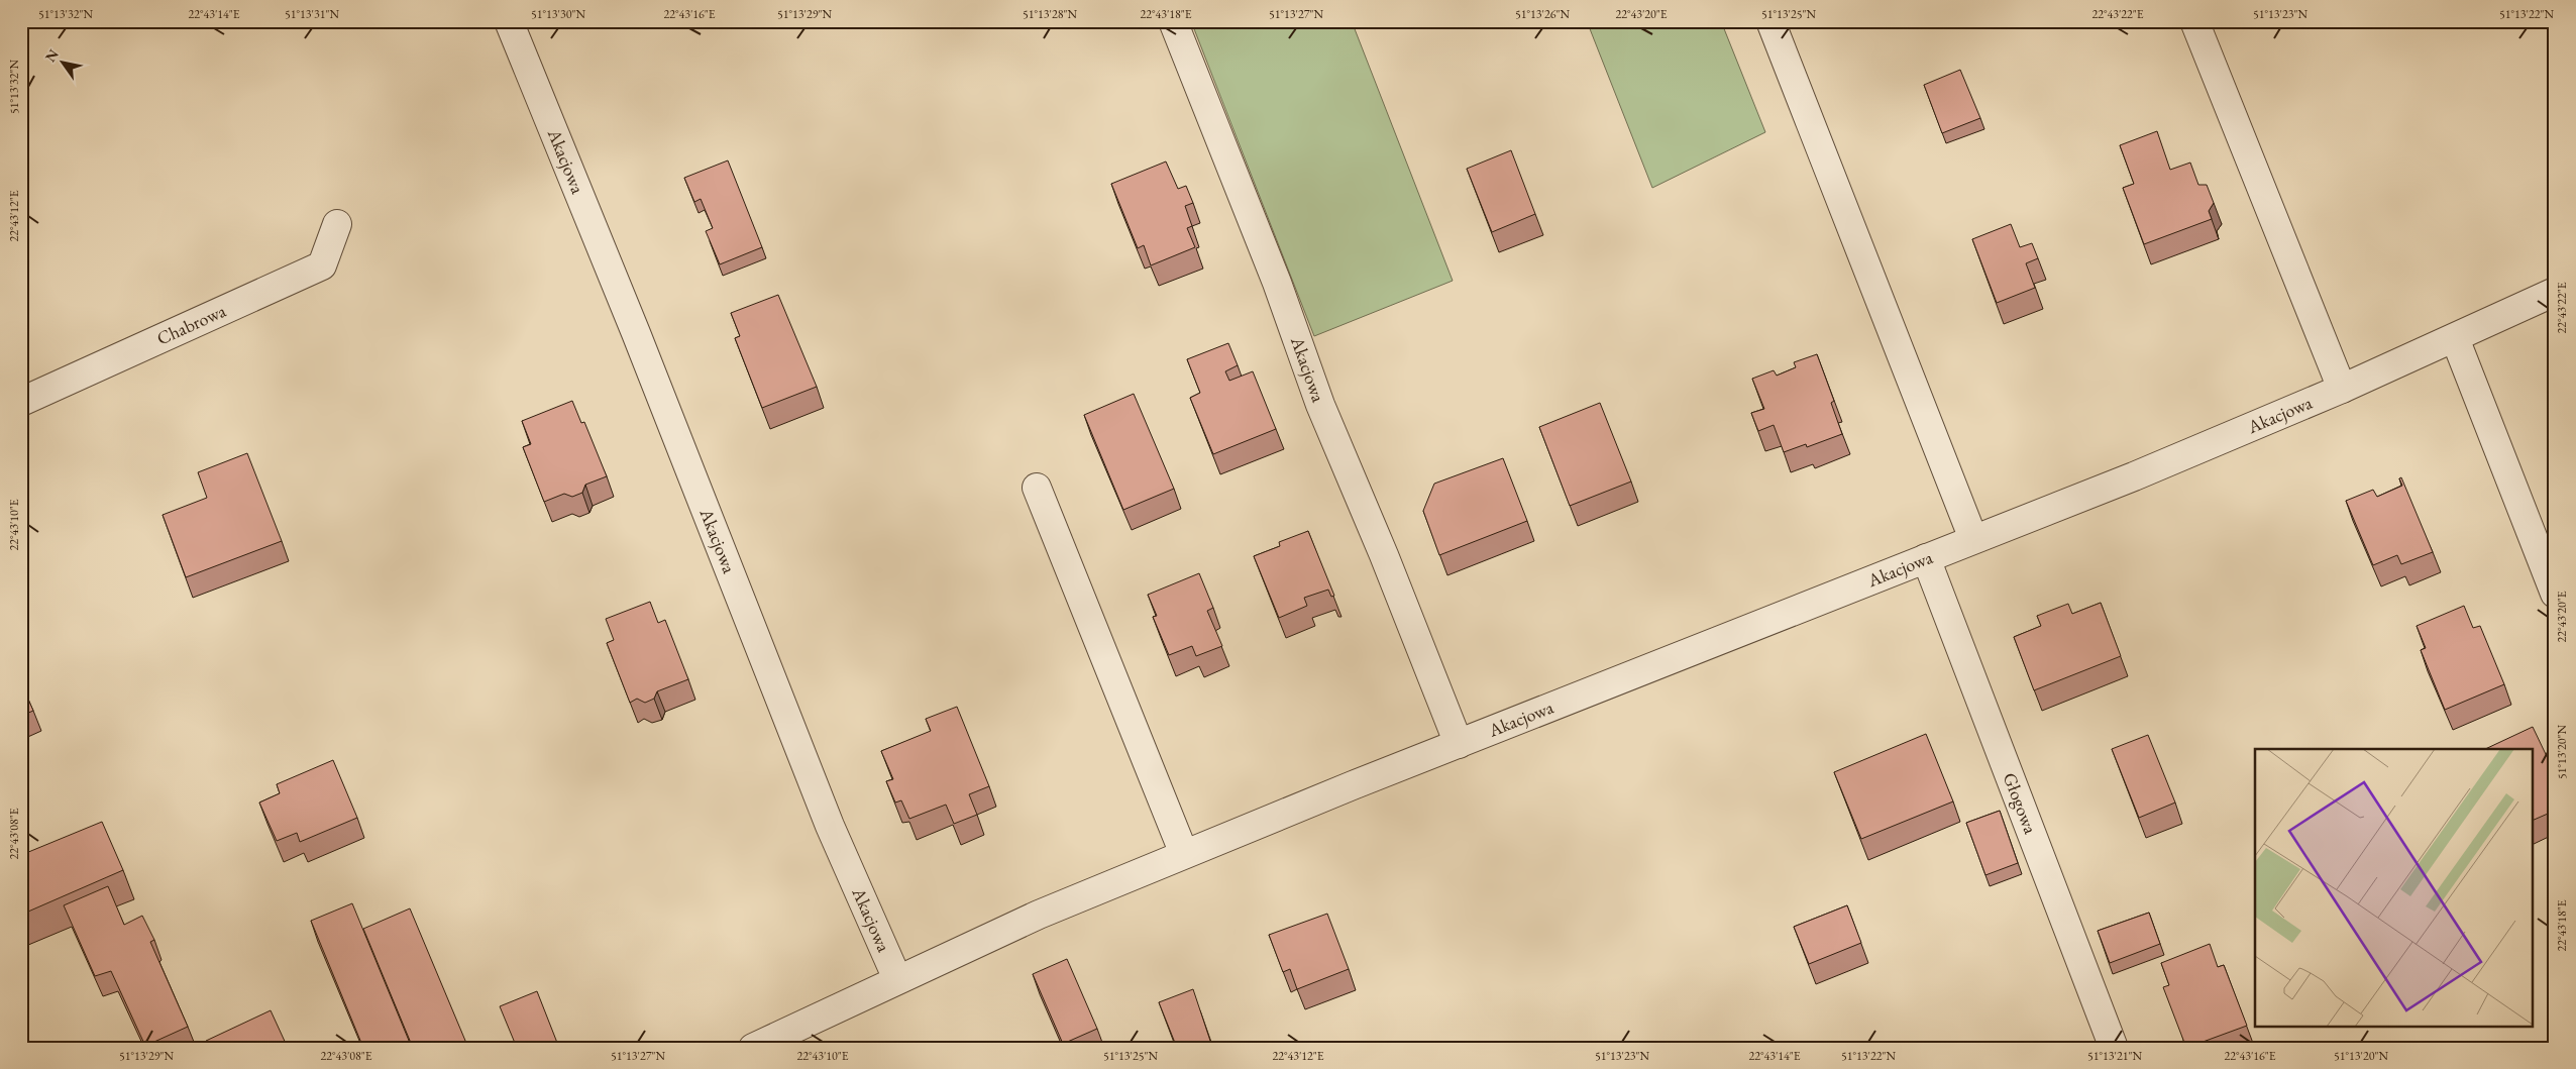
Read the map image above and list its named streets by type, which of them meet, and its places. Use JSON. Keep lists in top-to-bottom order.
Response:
{
  "streets": {
    "street": ["Akacjowa", "Chabrowa", "Głogowa"]
  },
  "crossings": [
    ["Akacjowa", "Głogowa"]
  ],
  "north": "top left",
  "coordinates": [
    "51°13'32\"N",
    "22°43'14\"E",
    "51°13'31\"N",
    "51°13'30\"N",
    "22°43'16\"E",
    "51°13'29\"N",
    "51°13'28\"N",
    "22°43'18\"E",
    "51°13'27\"N",
    "51°13'26\"N",
    "22°43'20\"E",
    "51°13'25\"N",
    "22°43'22\"E",
    "51°13'23\"N",
    "51°13'22\"N",
    "22°43'12\"E",
    "22°43'10\"E",
    "51°13'20\"N",
    "22°43'08\"E",
    "51°13'21\"N"
  ]
}
